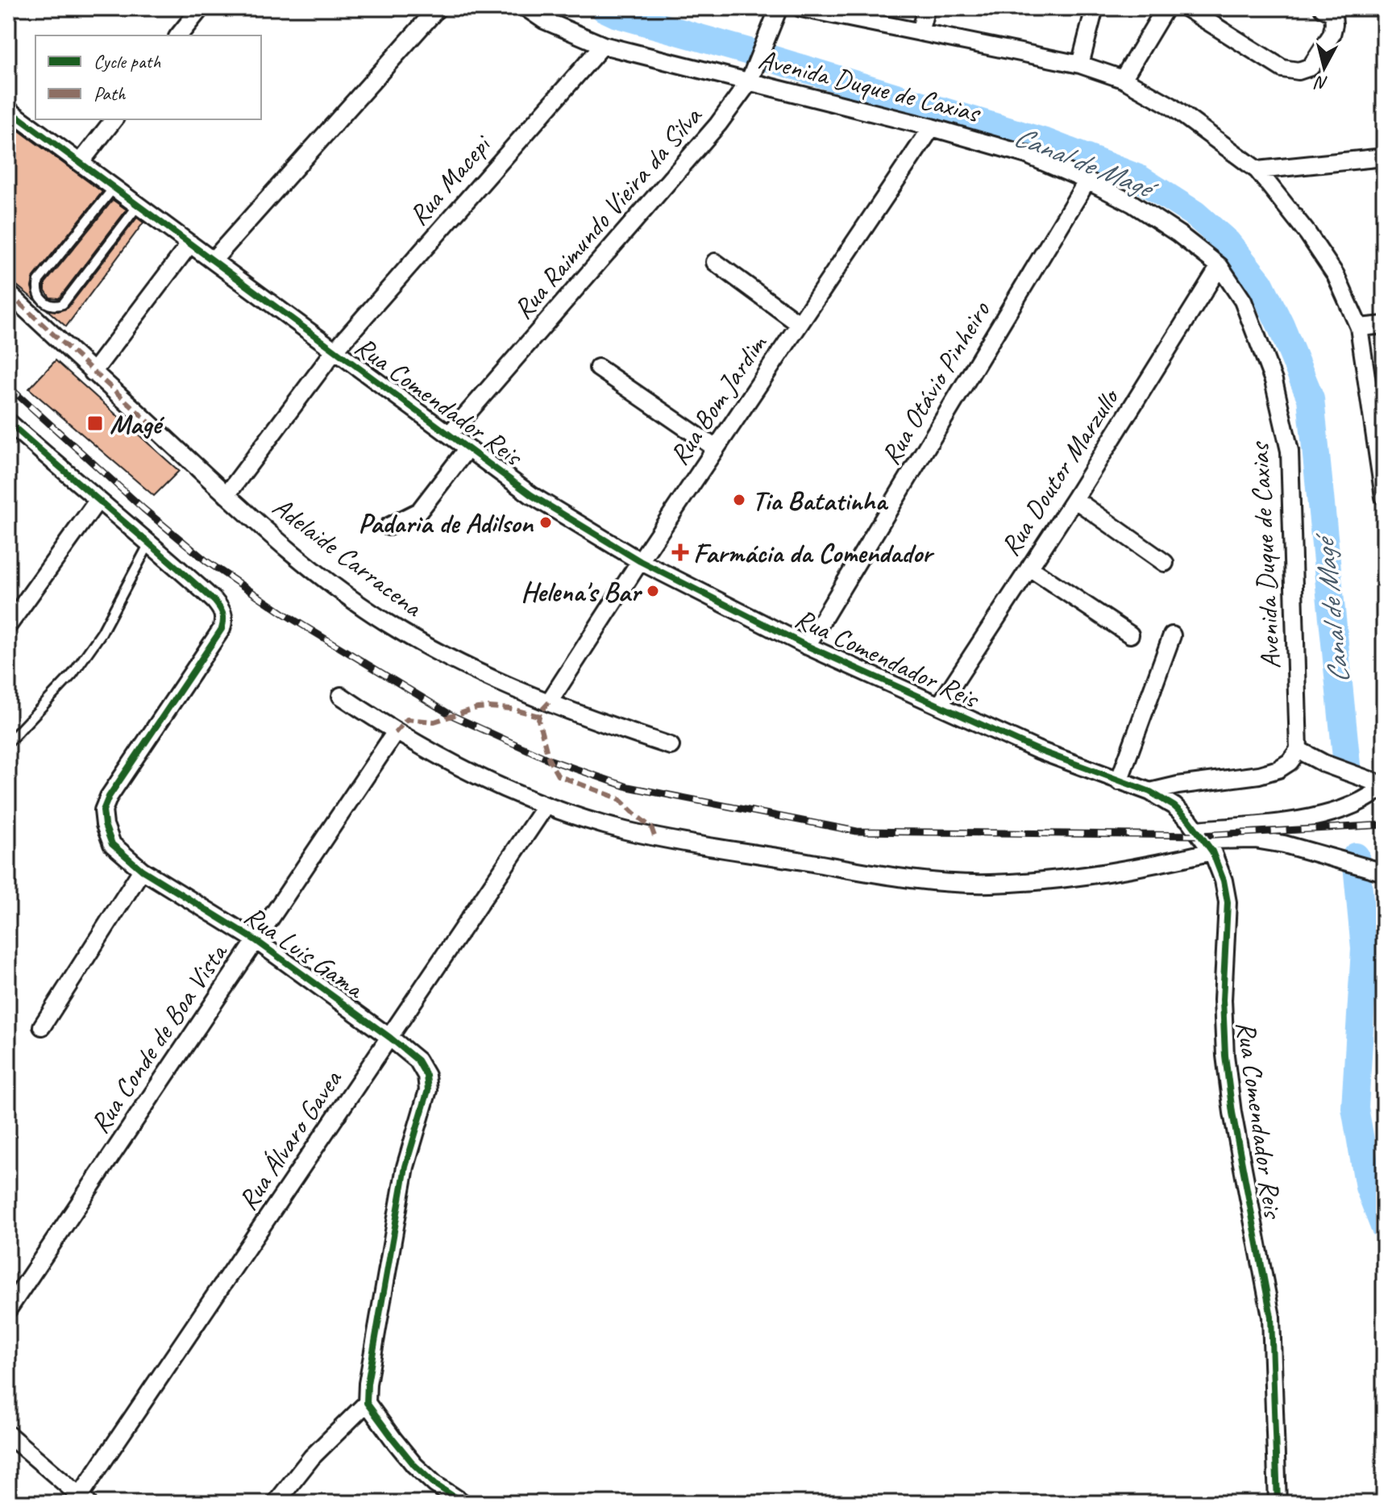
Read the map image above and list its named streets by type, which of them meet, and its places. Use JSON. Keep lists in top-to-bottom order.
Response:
{
  "streets": {
    "street": [
      "Avenida Duque de Caxias",
      "Rua Macepi",
      "Rua Raimundo Vieira da Silva",
      "Rua Otávio Pinheiro",
      "Rua Bom Jardim",
      "Rua Comendador Reis",
      "Rua Doutor Marzullo",
      "Adelaide Carracena",
      "Rua Luis Gama",
      "Rua Conde de Boa Vista",
      "Rua Álvaro Gavea"
    ]
  },
  "crossings": [
    ["Avenida Duque de Caxias", "Rua Macepi"],
    ["Avenida Duque de Caxias", "Rua Raimundo Vieira da Silva"],
    ["Avenida Duque de Caxias", "Rua Otávio Pinheiro"],
    ["Avenida Duque de Caxias", "Rua Bom Jardim"],
    ["Avenida Duque de Caxias", "Rua Doutor Marzullo"],
    ["Rua Macepi", "Rua Comendador Reis"],
    ["Rua Macepi", "Adelaide Carracena"],
    ["Rua Raimundo Vieira da Silva", "Rua Comendador Reis"],
    ["Rua Otávio Pinheiro", "Rua Comendador Reis"],
    ["Rua Bom Jardim", "Rua Comendador Reis"],
    ["Rua Bom Jardim", "Adelaide Carracena"],
    ["Rua Comendador Reis", "Rua Doutor Marzullo"],
    ["Rua Luis Gama", "Rua Conde de Boa Vista"],
    ["Rua Luis Gama", "Rua Álvaro Gavea"]
  ],
  "water": ["Canal de Magé"],
  "places": {
    "transit": ["Magé"],
    "other": ["Tia Batatinha", "Padaria de Adilson", "Helena's Bar"],
    "health": ["Farmácia da Comendador"]
  },
  "legend": ["Cycle path", "Path"],
  "north": "bottom"
}
